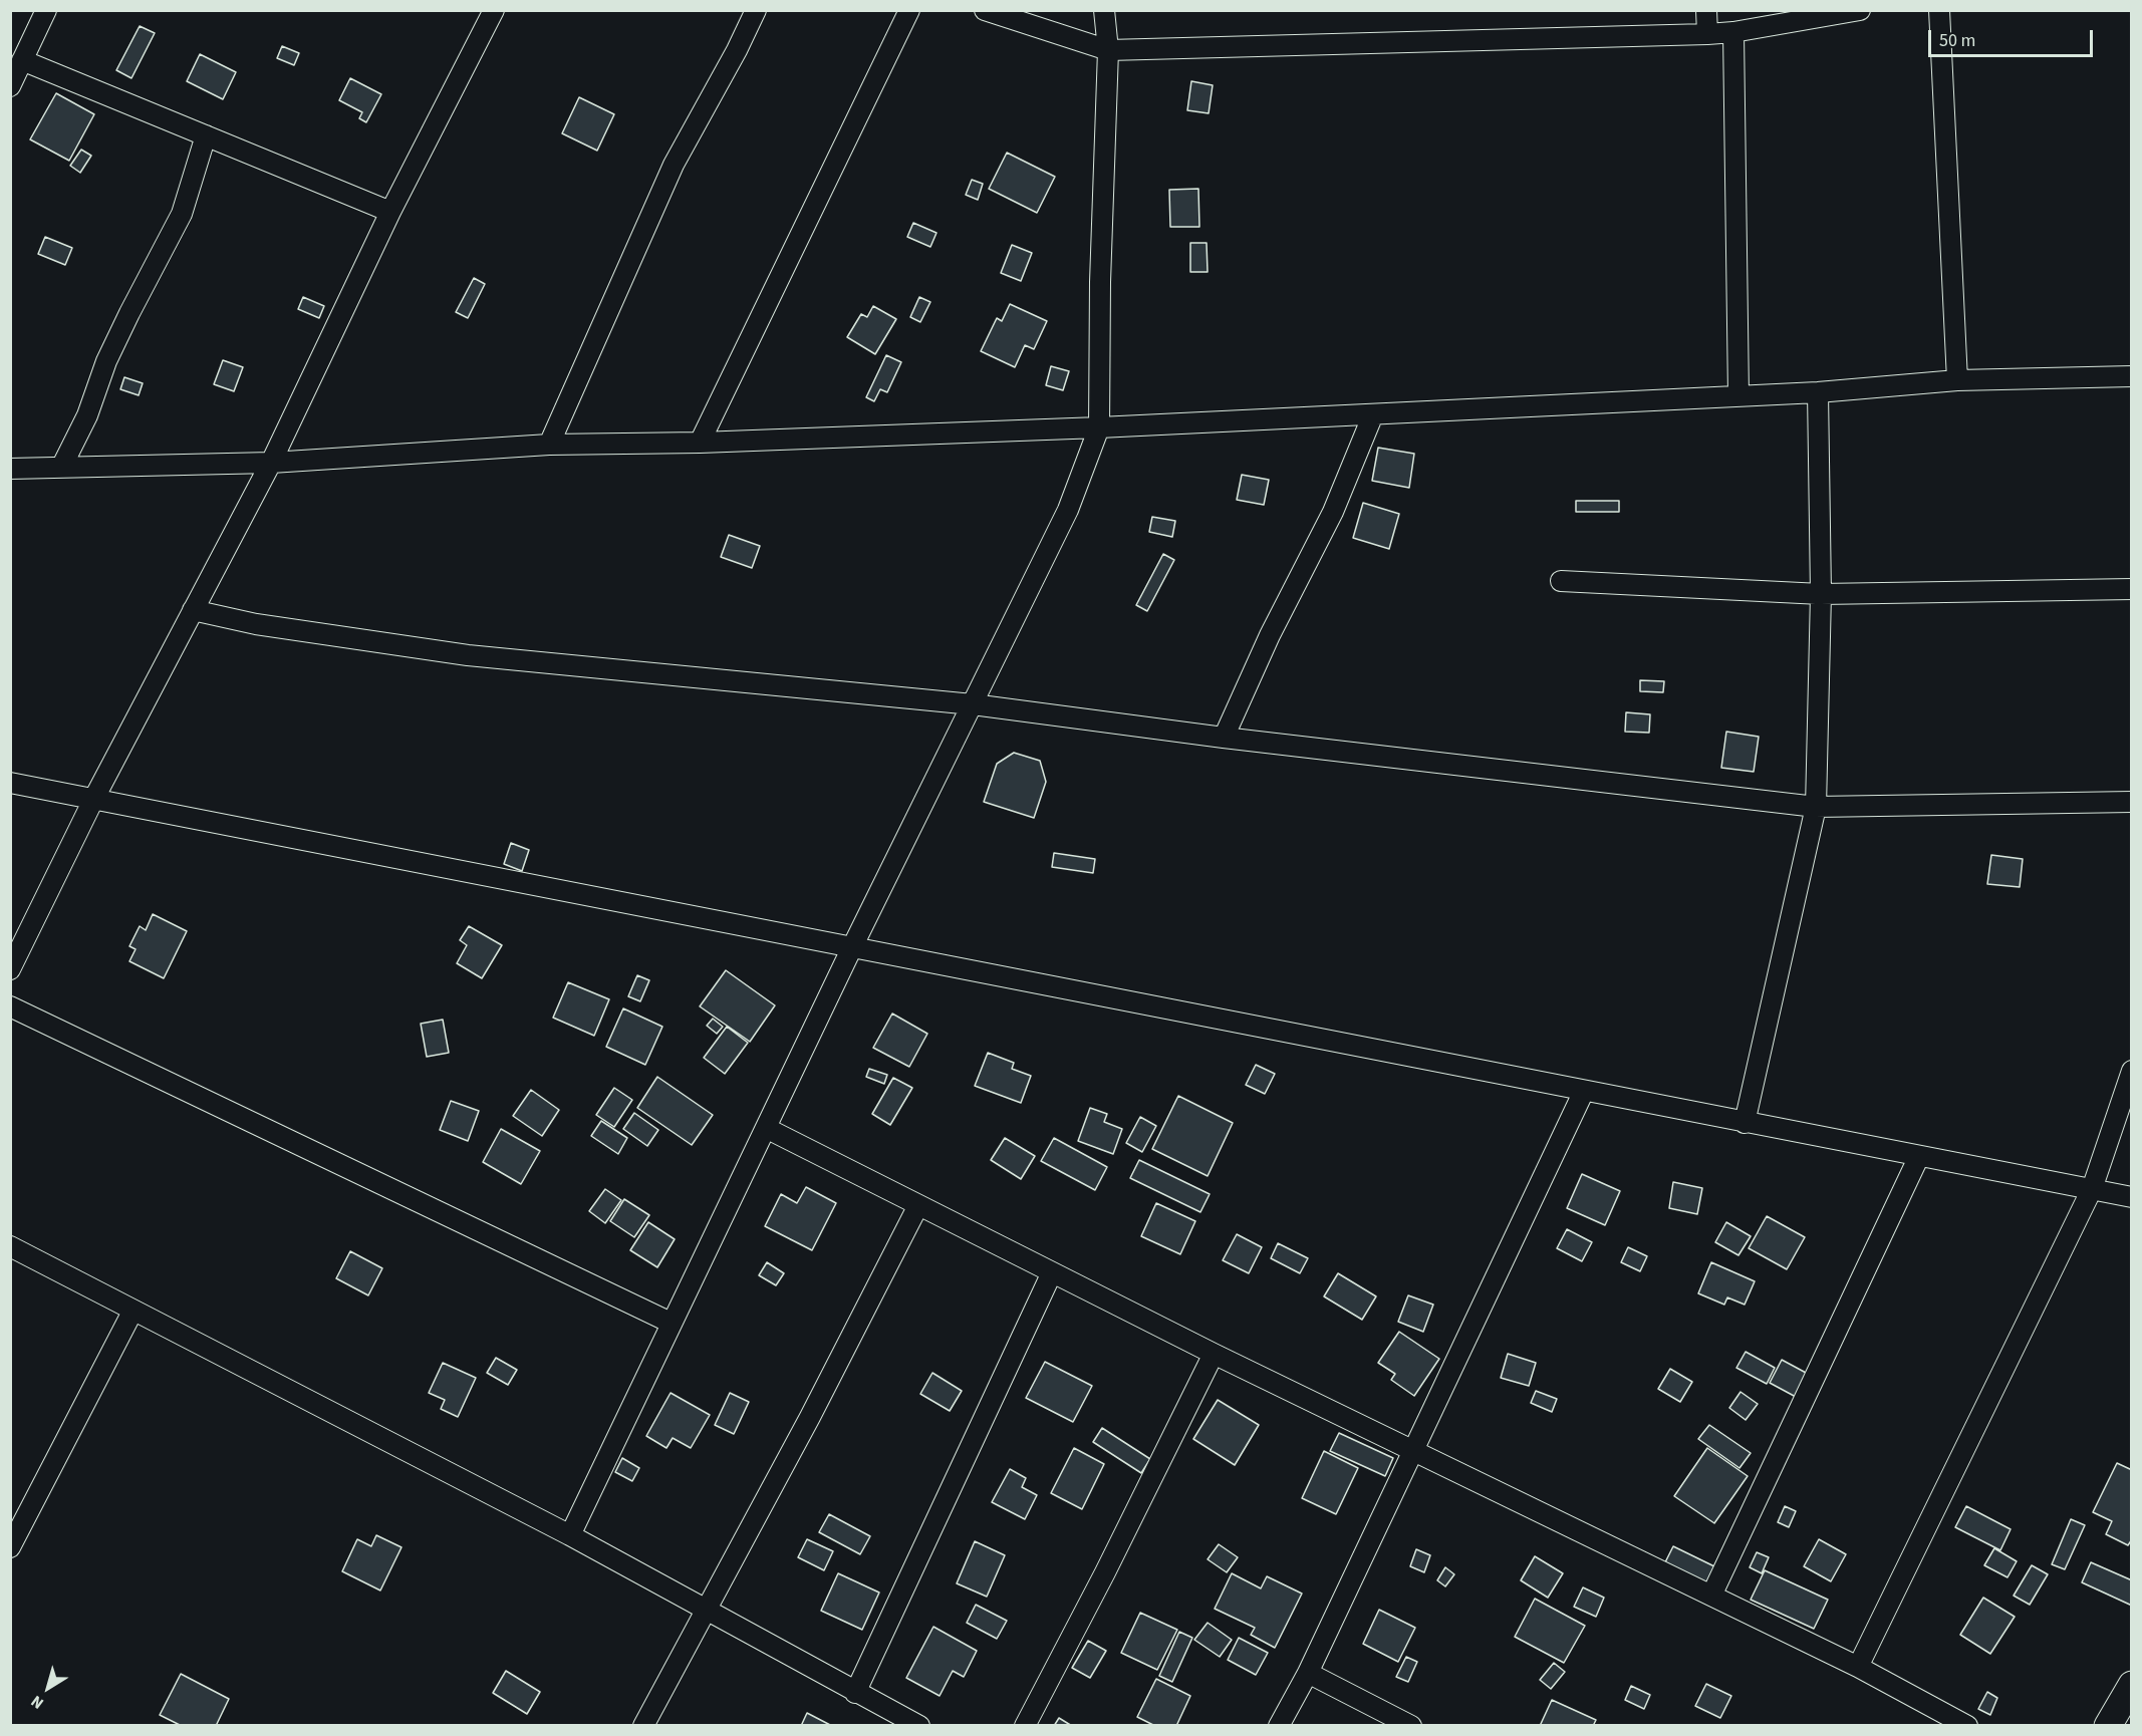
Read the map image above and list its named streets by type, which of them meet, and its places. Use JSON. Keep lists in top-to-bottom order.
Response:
{
  "scale_bar": "50 m",
  "north": "bottom left"
}
